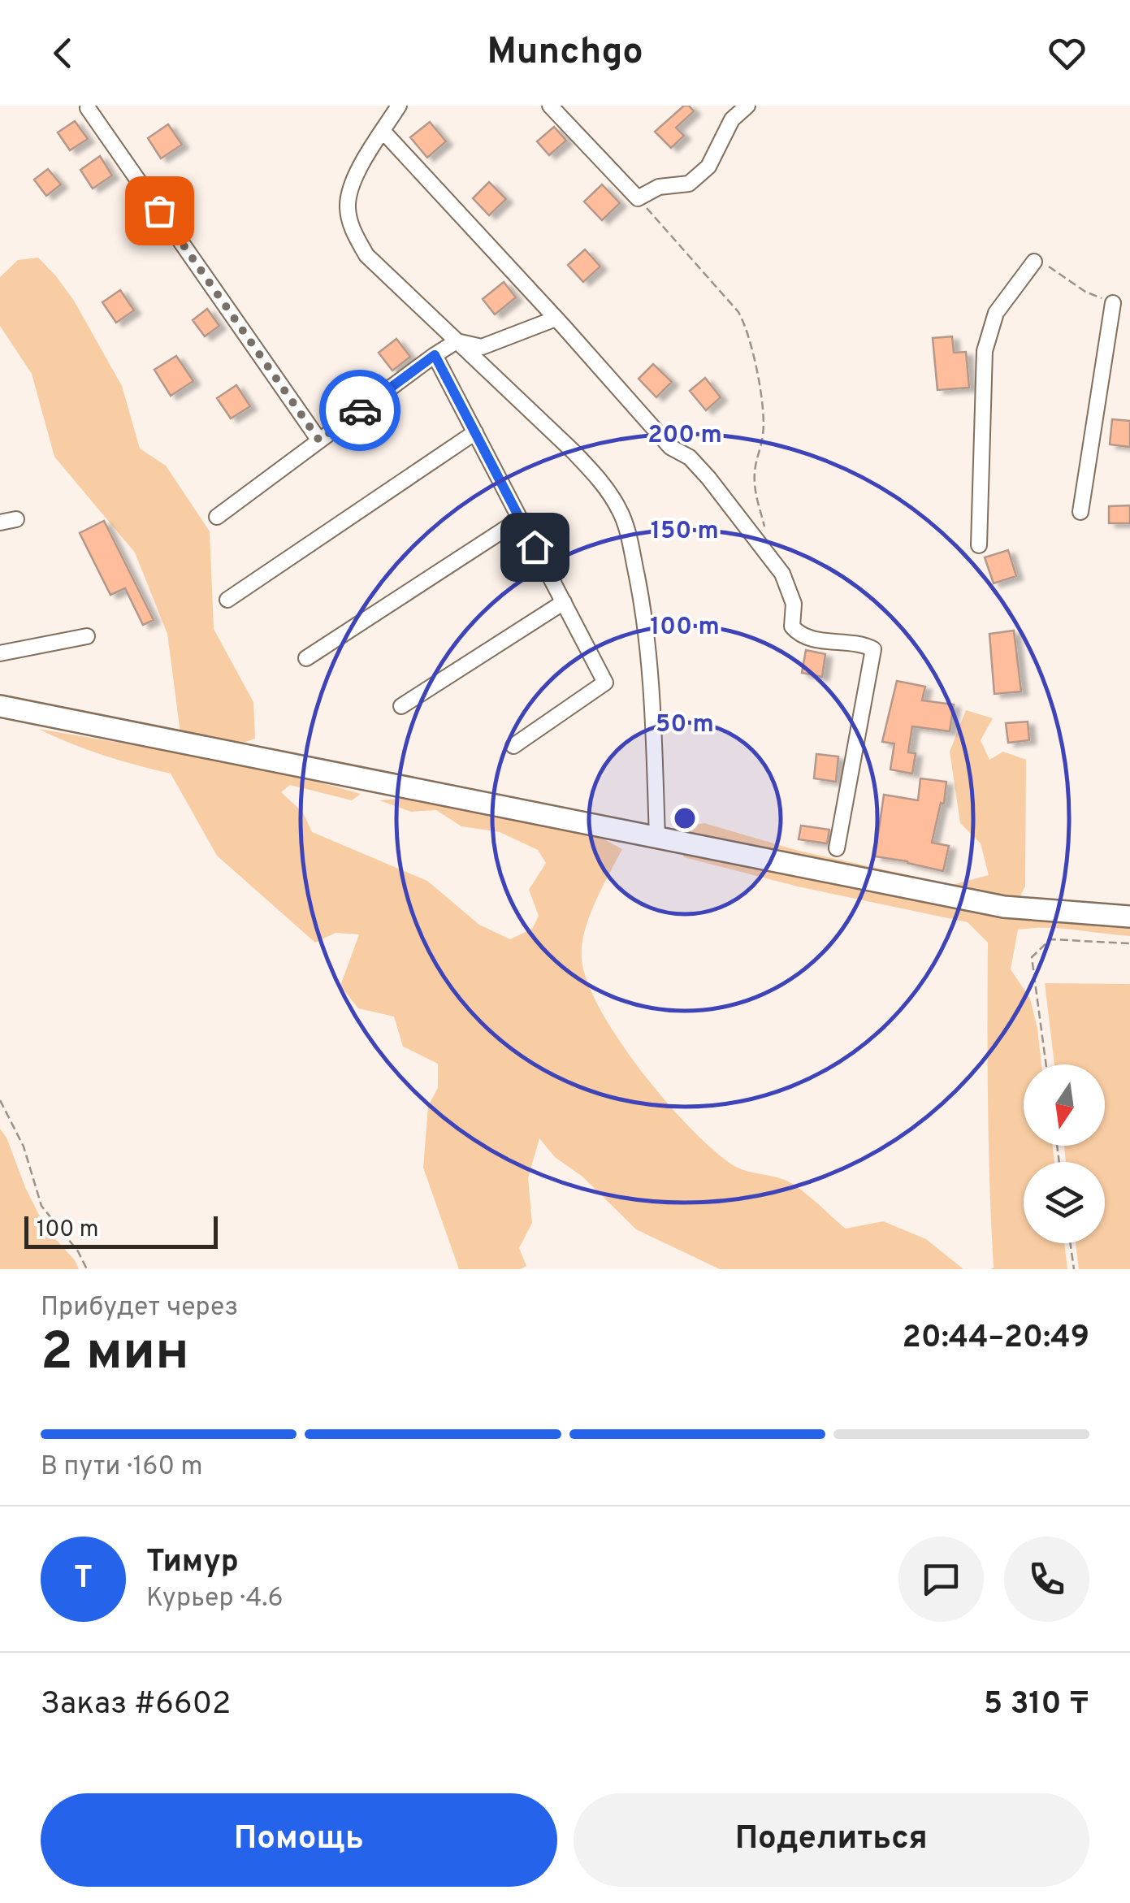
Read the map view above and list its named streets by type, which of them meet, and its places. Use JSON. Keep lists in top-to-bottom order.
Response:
{
  "scale_bar": "100 m",
  "north": "bottom",
  "page": {
    "header": "Munchgo",
    "scale": "100 m",
    "heading": ["2 мин", "Прибудет через", "20:44–20:49"],
    "panel": [
      "Тимур",
      "Курьер · 4.6",
      "Заказ #6602",
      "5 310 ₸"
    ],
    "bar": "В пути · 160 m",
    "round": "Т",
    "buttons": ["Помощь", "Поделиться"]
  },
  "rings": [
    "200 m",
    "150 m",
    "100 m",
    "50 m"
  ]
}
